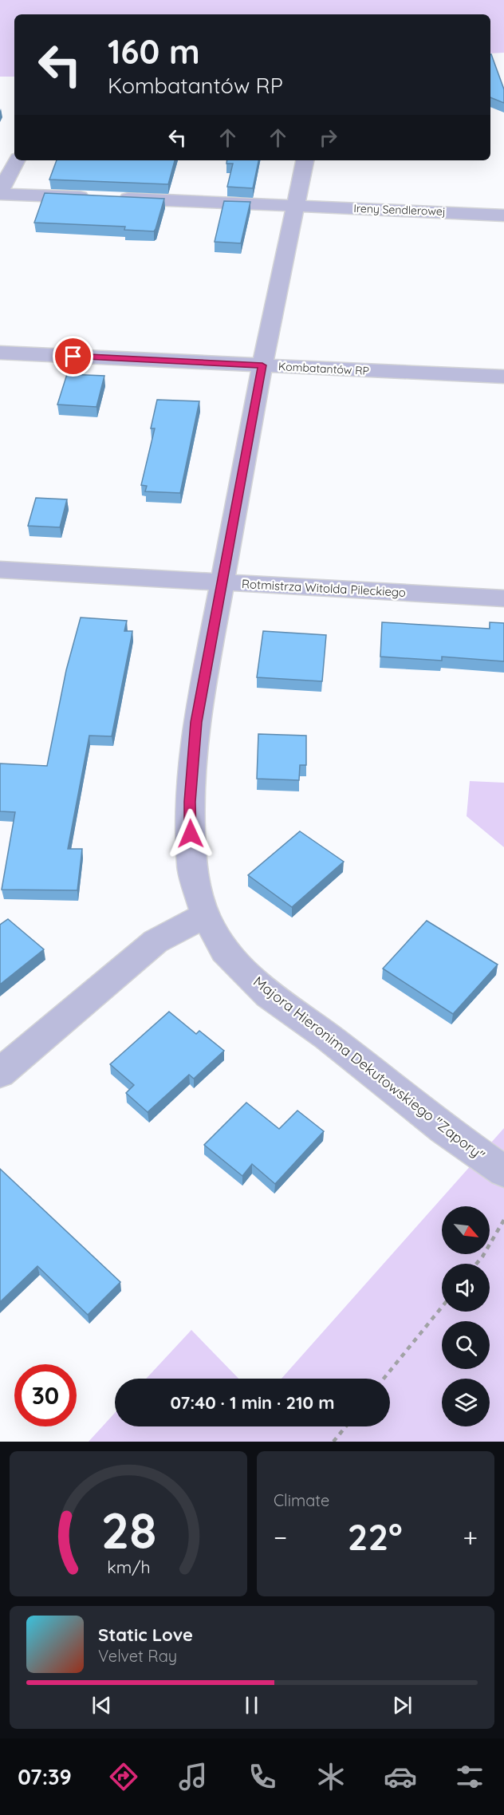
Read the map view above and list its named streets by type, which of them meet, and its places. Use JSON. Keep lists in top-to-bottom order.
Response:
{
  "streets": {
    "street": [
      "Ireny Sendlerowej",
      "Kombatantów RP",
      "Rotmistrza Witolda Pileckiego",
      "Majora Hieronima Dekutowskiego \"Zapory\""
    ]
  },
  "crossings": [
    ["Ireny Sendlerowej", "Majora Hieronima Dekutowskiego \"Zapory\""],
    ["Kombatantów RP", "Majora Hieronima Dekutowskiego \"Zapory\""],
    ["Rotmistrza Witolda Pileckiego", "Majora Hieronima Dekutowskiego \"Zapory\""]
  ],
  "north": "bottom right",
  "page": {
    "turn": ["160 m", "Kombatantów RP"],
    "limit": "30",
    "trip": "07:40 · 1 min · 210 m",
    "tile": "Climate",
    "heat": ["−", "22°", "+"],
    "song": ["Static Love", "Velvet Ray"],
    "tabs": "07:39",
    "gauge": ["28", "km/h"]
  }
}
